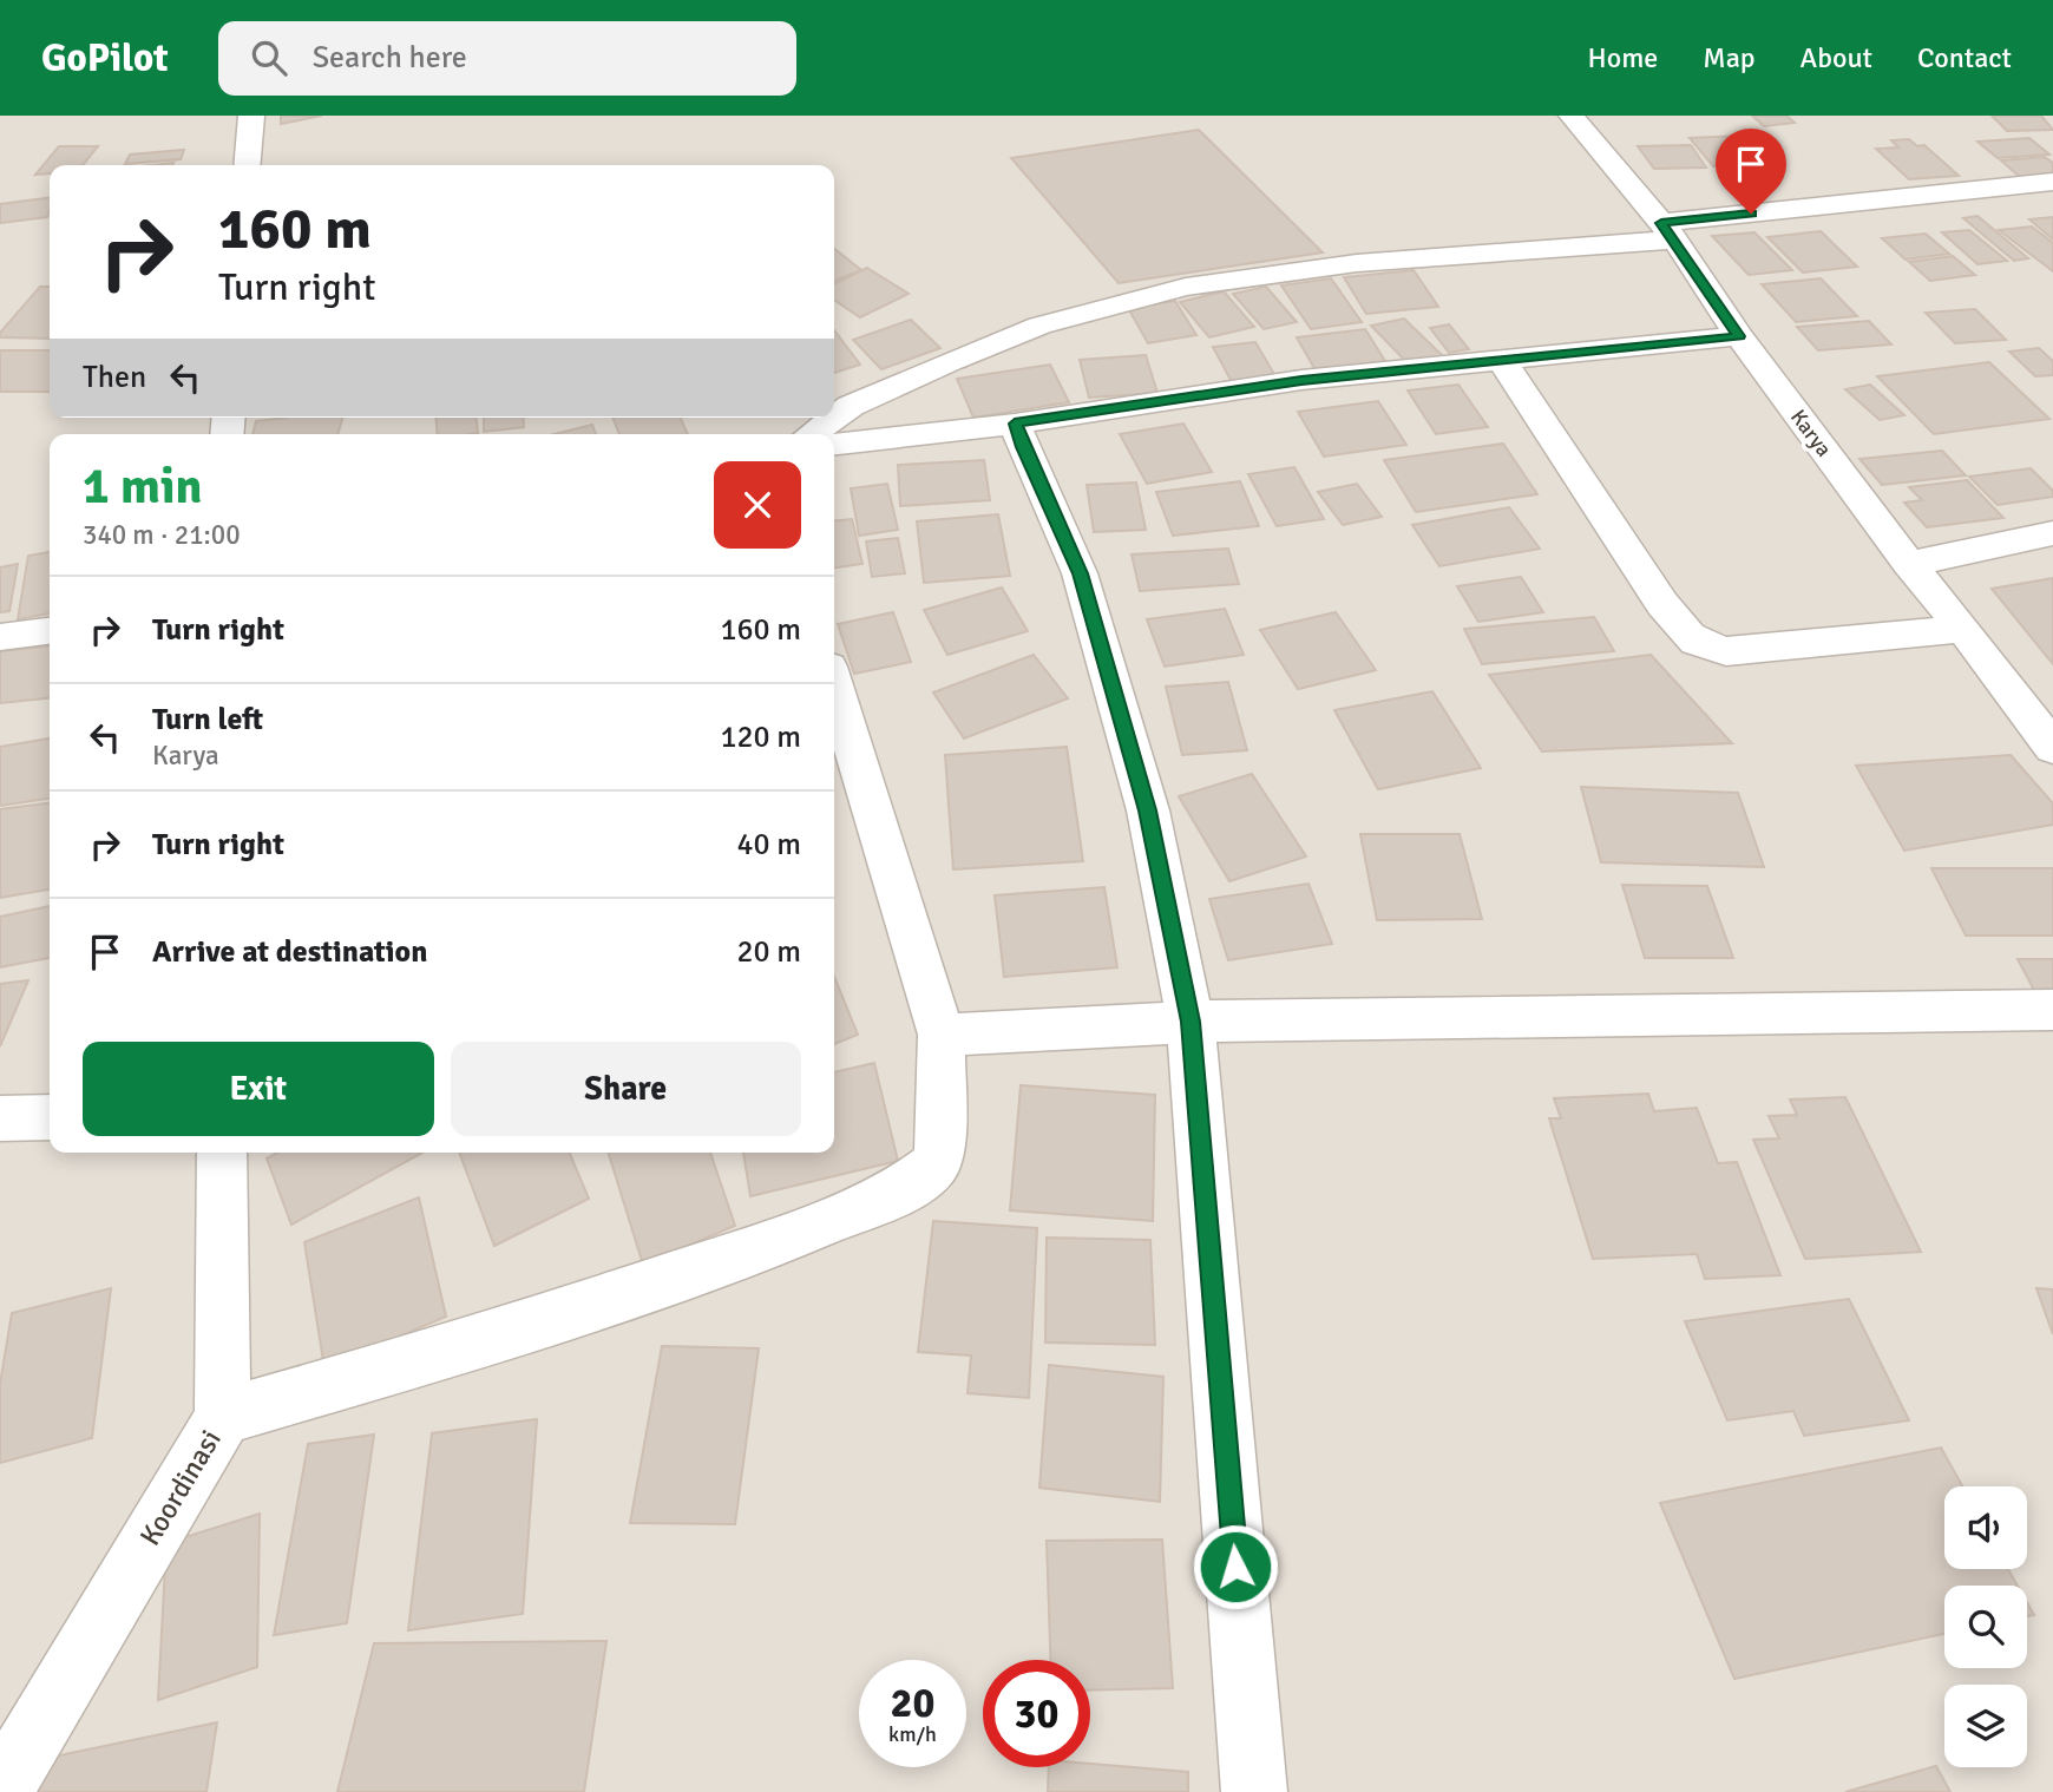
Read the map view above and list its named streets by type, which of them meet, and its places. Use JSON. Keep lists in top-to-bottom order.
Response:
{
  "streets": {
    "street": ["Karya", "Koordinasi"]
  },
  "page": {
    "header": "GoPilot",
    "search": "Search here",
    "nav": [
      "Home",
      "Map",
      "About",
      "Contact"
    ],
    "turn": ["160 m", "Turn right"],
    "then": "Then",
    "heading": ["1 min", "340 m · 21:00"],
    "list": [
      {
        "name": "Turn right",
        "value": "160 m"
      },
      {
        "name": "Turn left",
        "note": "Karya",
        "value": "120 m"
      },
      {
        "name": "Turn right",
        "value": "40 m"
      },
      {
        "name": "Arrive at destination",
        "value": "20 m"
      }
    ],
    "buttons": ["Exit", "Share"],
    "speed": "20 km/h",
    "limit": "30"
  }
}
